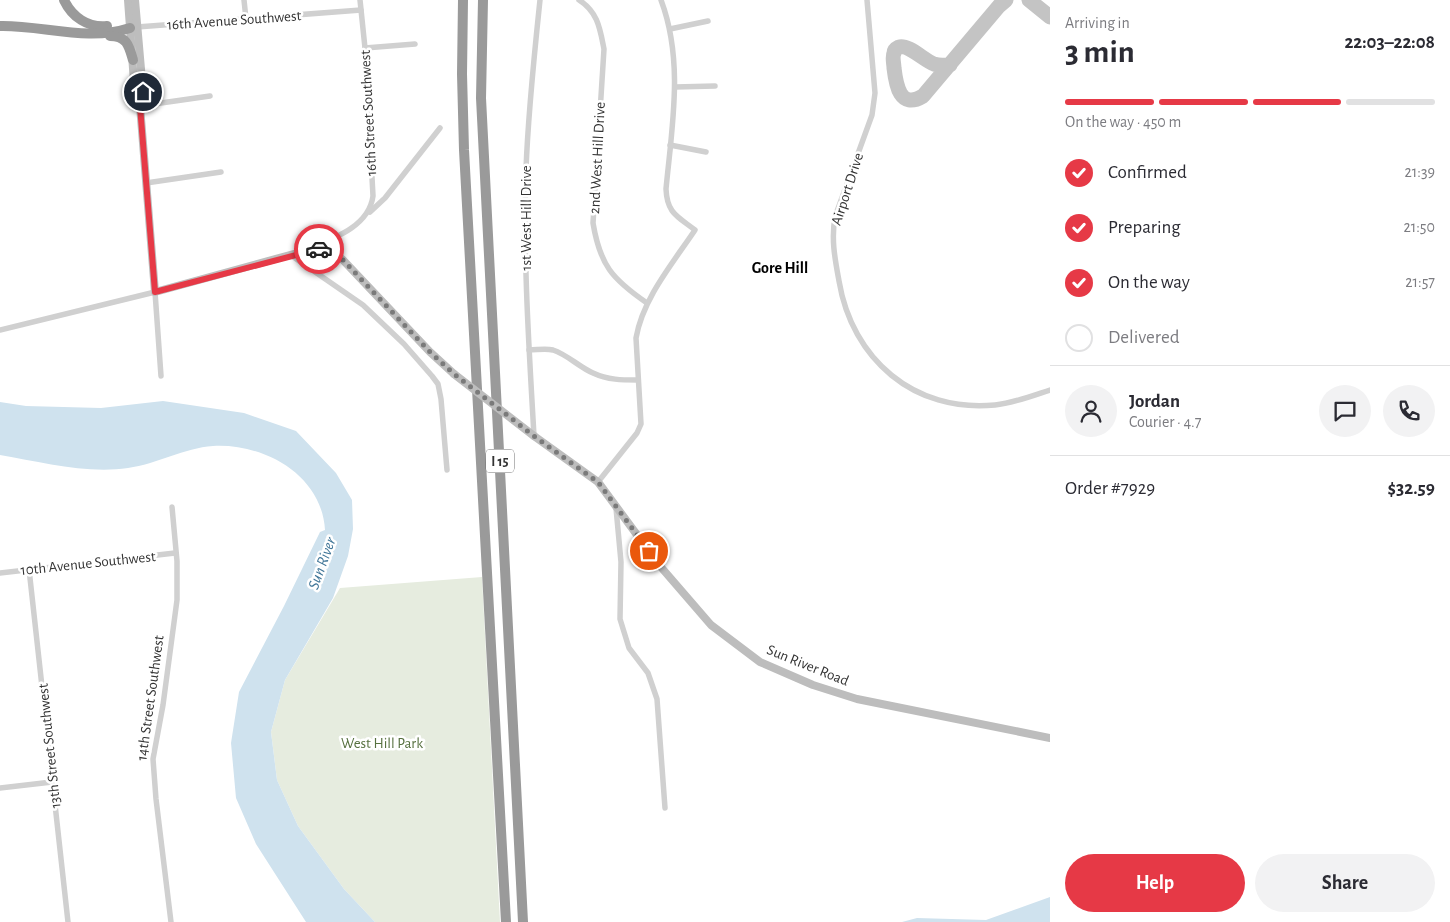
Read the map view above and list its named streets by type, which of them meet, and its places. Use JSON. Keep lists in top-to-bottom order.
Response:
{
  "streets": {
    "highway": ["I 15"],
    "street": [
      "16th Avenue Southwest",
      "16th Street Southwest",
      "2nd West Hill Drive",
      "Airport Drive",
      "1st West Hill Drive",
      "10th Avenue Southwest",
      "Sun River Road",
      "14th Street Southwest",
      "13th Street Southwest"
    ]
  },
  "crossings": [
    ["16th Avenue Southwest", "16th Street Southwest"],
    ["1st West Hill Drive", "Sun River Road"],
    ["10th Avenue Southwest", "14th Street Southwest"],
    ["10th Avenue Southwest", "13th Street Southwest"]
  ],
  "districts": ["Gore Hill"],
  "water": ["Sun River"],
  "parks": ["West Hill Park"],
  "page": {
    "heading": ["3 min", "Arriving in", "22:03–22:08"],
    "panel": [
      "Jordan",
      "Courier · 4.7",
      "Order #7929",
      "$32.59"
    ],
    "bar": "On the way · 450 m",
    "list": [
      ["Confirmed", "21:39"],
      ["Preparing", "21:50"],
      ["On the way", "21:57"],
      "Delivered"
    ],
    "buttons": ["Help", "Share"]
  }
}
